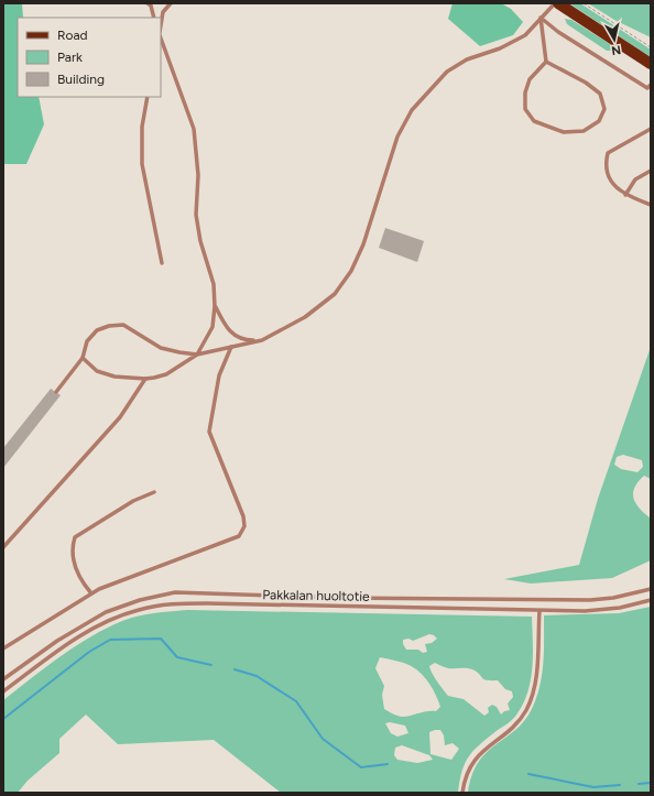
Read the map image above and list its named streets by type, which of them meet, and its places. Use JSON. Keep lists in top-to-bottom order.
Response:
{
  "streets": {
    "lane": ["Pakkalan huoltotie"]
  },
  "legend": ["Road", "Park", "Building"],
  "north": "bottom"
}
